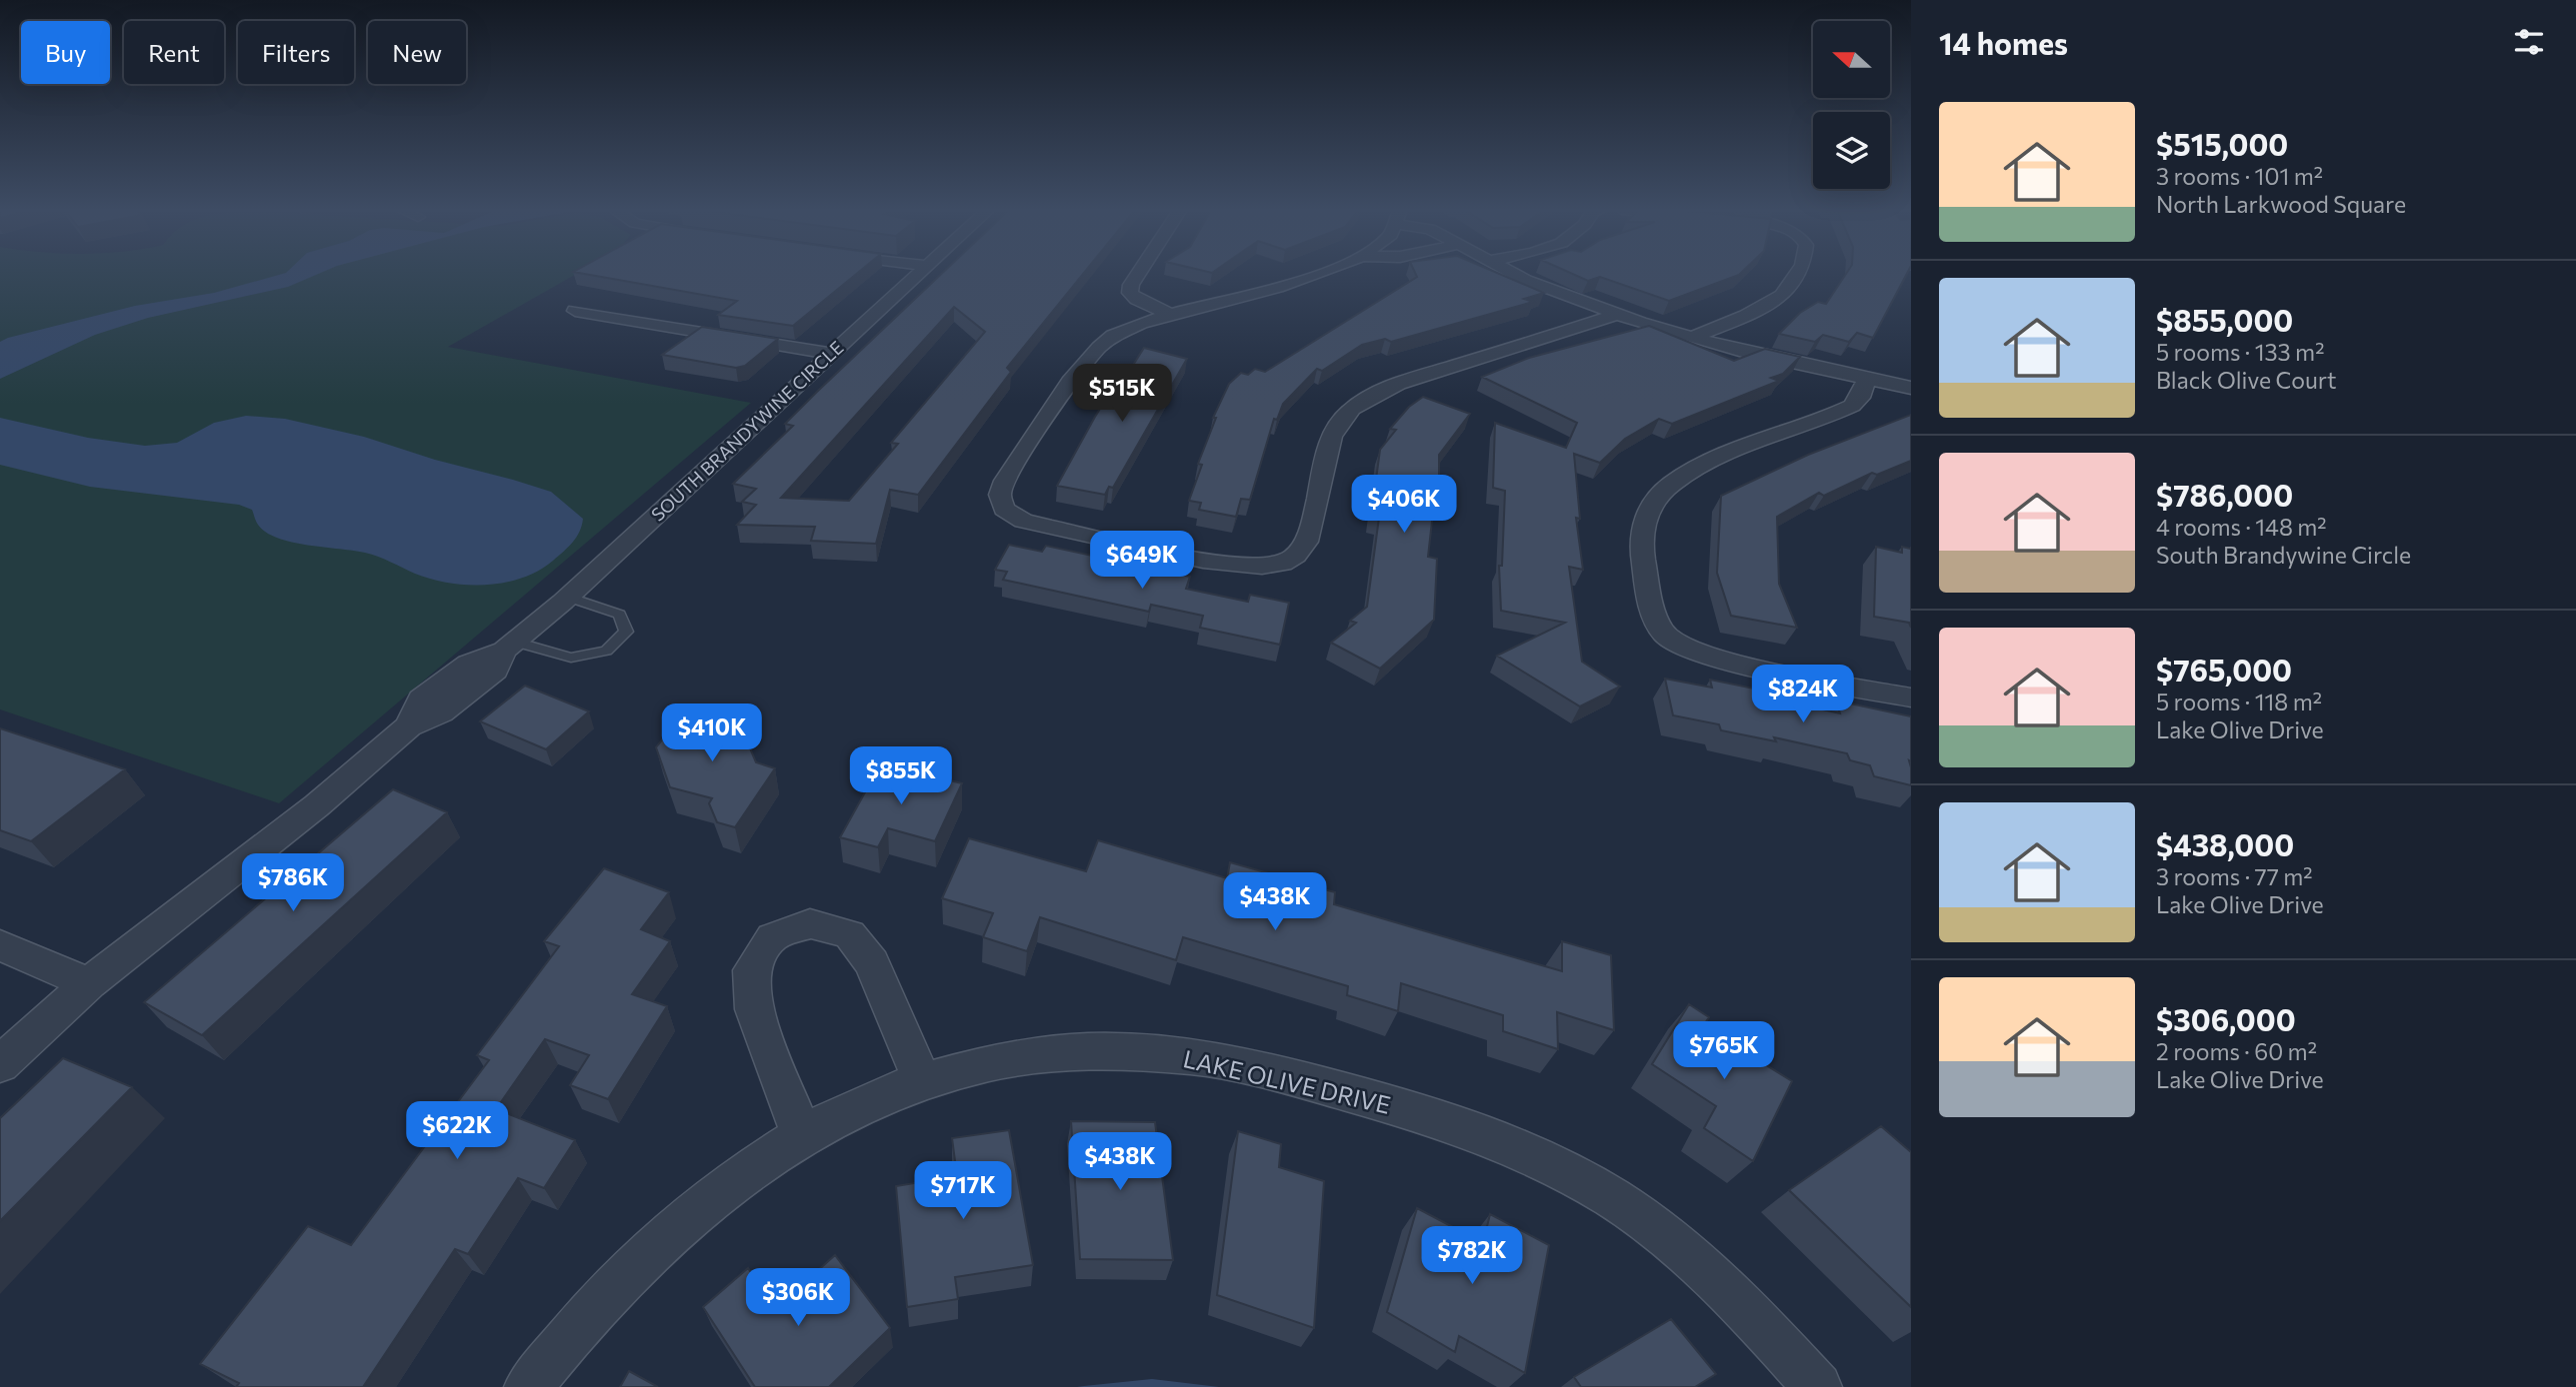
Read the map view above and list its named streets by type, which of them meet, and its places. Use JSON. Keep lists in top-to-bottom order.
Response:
{
  "streets": {
    "street": ["SOUTH BRANDYWINE CIRCLE", "LAKE OLIVE DRIVE"]
  },
  "north": "left",
  "page": {
    "heading": "14 homes",
    "chip": [
      "Buy",
      "Rent",
      "Filters",
      "New"
    ],
    "list": [
      {
        "name": "$515,000",
        "note": "3 rooms · 101 m² · North Larkwood Square"
      },
      {
        "name": "$855,000",
        "note": "5 rooms · 133 m² · Black Olive Court"
      },
      {
        "name": "$786,000",
        "note": "4 rooms · 148 m² · South Brandywine Circle"
      },
      {
        "name": "$765,000",
        "note": "5 rooms · 118 m² · Lake Olive Drive"
      },
      {
        "name": "$438,000",
        "note": "3 rooms · 77 m² · Lake Olive Drive"
      },
      {
        "name": "$306,000",
        "note": "2 rooms · 60 m² · Lake Olive Drive"
      }
    ],
    "price": [
      "$515K",
      "$406K",
      "$649K",
      "$824K",
      "$410K",
      "$855K",
      "$786K",
      "$438K",
      "$765K",
      "$622K",
      "$438K",
      "$717K",
      "$782K",
      "$306K"
    ]
  }
}
